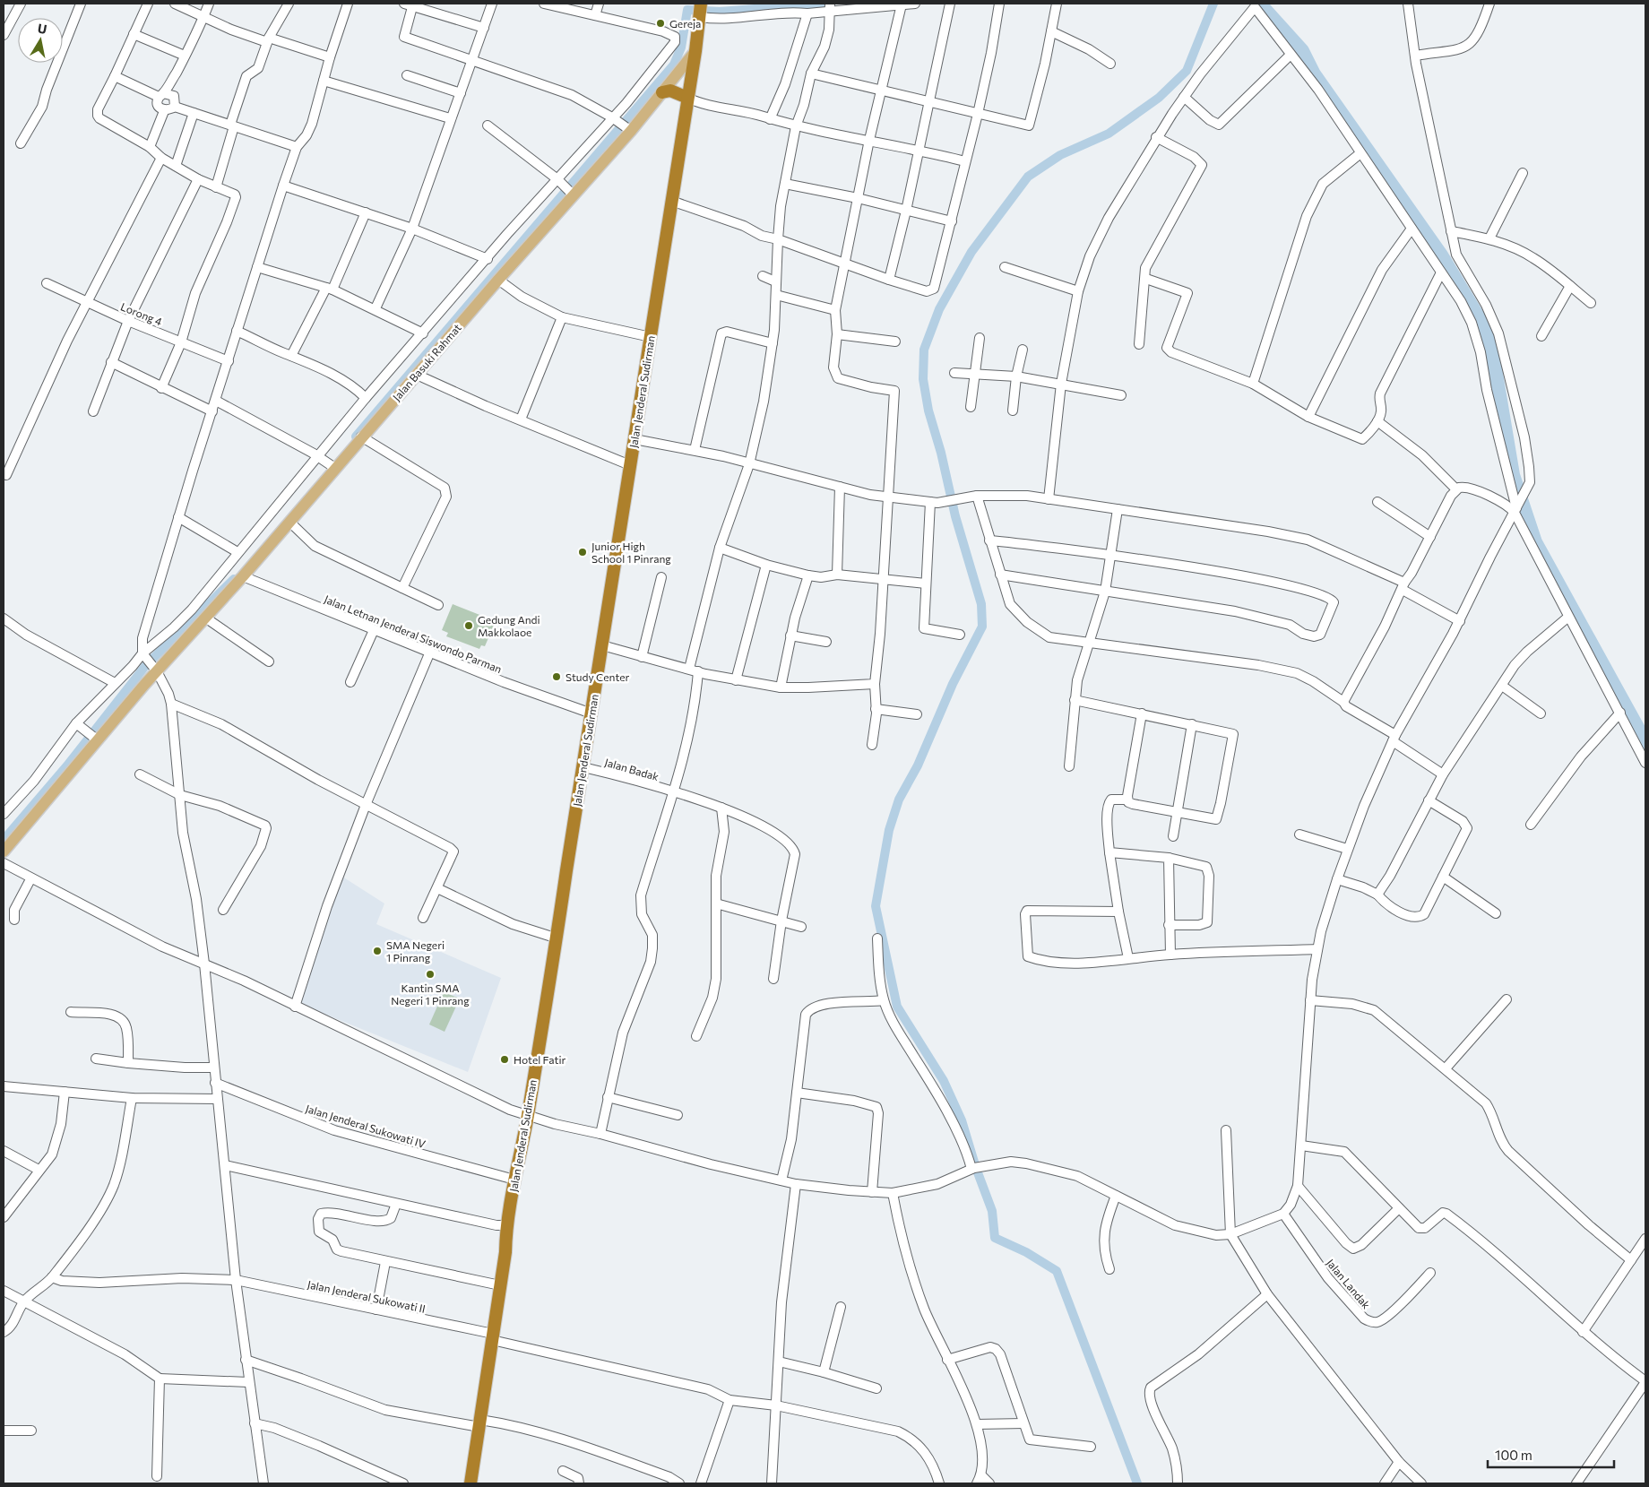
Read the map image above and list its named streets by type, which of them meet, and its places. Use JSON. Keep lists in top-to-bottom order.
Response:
{
  "streets": {
    "highway": ["Jalan Jenderal Sudirman"],
    "main road": ["Jalan Basuki Rahmat"],
    "street": [
      "Lorong 4",
      "Jalan Letnan Jenderal Siswondo Parman",
      "Jalan Badak",
      "Jalan Jenderal Sukowati IV",
      "Jalan Landak",
      "Jalan Jenderal Sukowati II"
    ]
  },
  "crossings": [
    ["Jalan Basuki Rahmat", "Jalan Jenderal Sudirman"],
    ["Jalan Basuki Rahmat", "Jalan Letnan Jenderal Siswondo Parman"],
    ["Jalan Jenderal Sudirman", "Jalan Letnan Jenderal Siswondo Parman"],
    ["Jalan Jenderal Sudirman", "Jalan Badak"],
    ["Jalan Jenderal Sudirman", "Jalan Jenderal Sukowati IV"],
    ["Jalan Jenderal Sudirman", "Jalan Jenderal Sukowati II"]
  ],
  "places": [
    "Gereja",
    "Junior High School 1 Pinrang",
    "Gedung Andi Makkolaoe",
    "Study Center",
    "SMA Negeri 1 Pinrang",
    "Kantin SMA Negeri 1 Pinrang",
    "Hotel Fatir"
  ],
  "scale_bar": "100 m",
  "north": "top"
}
